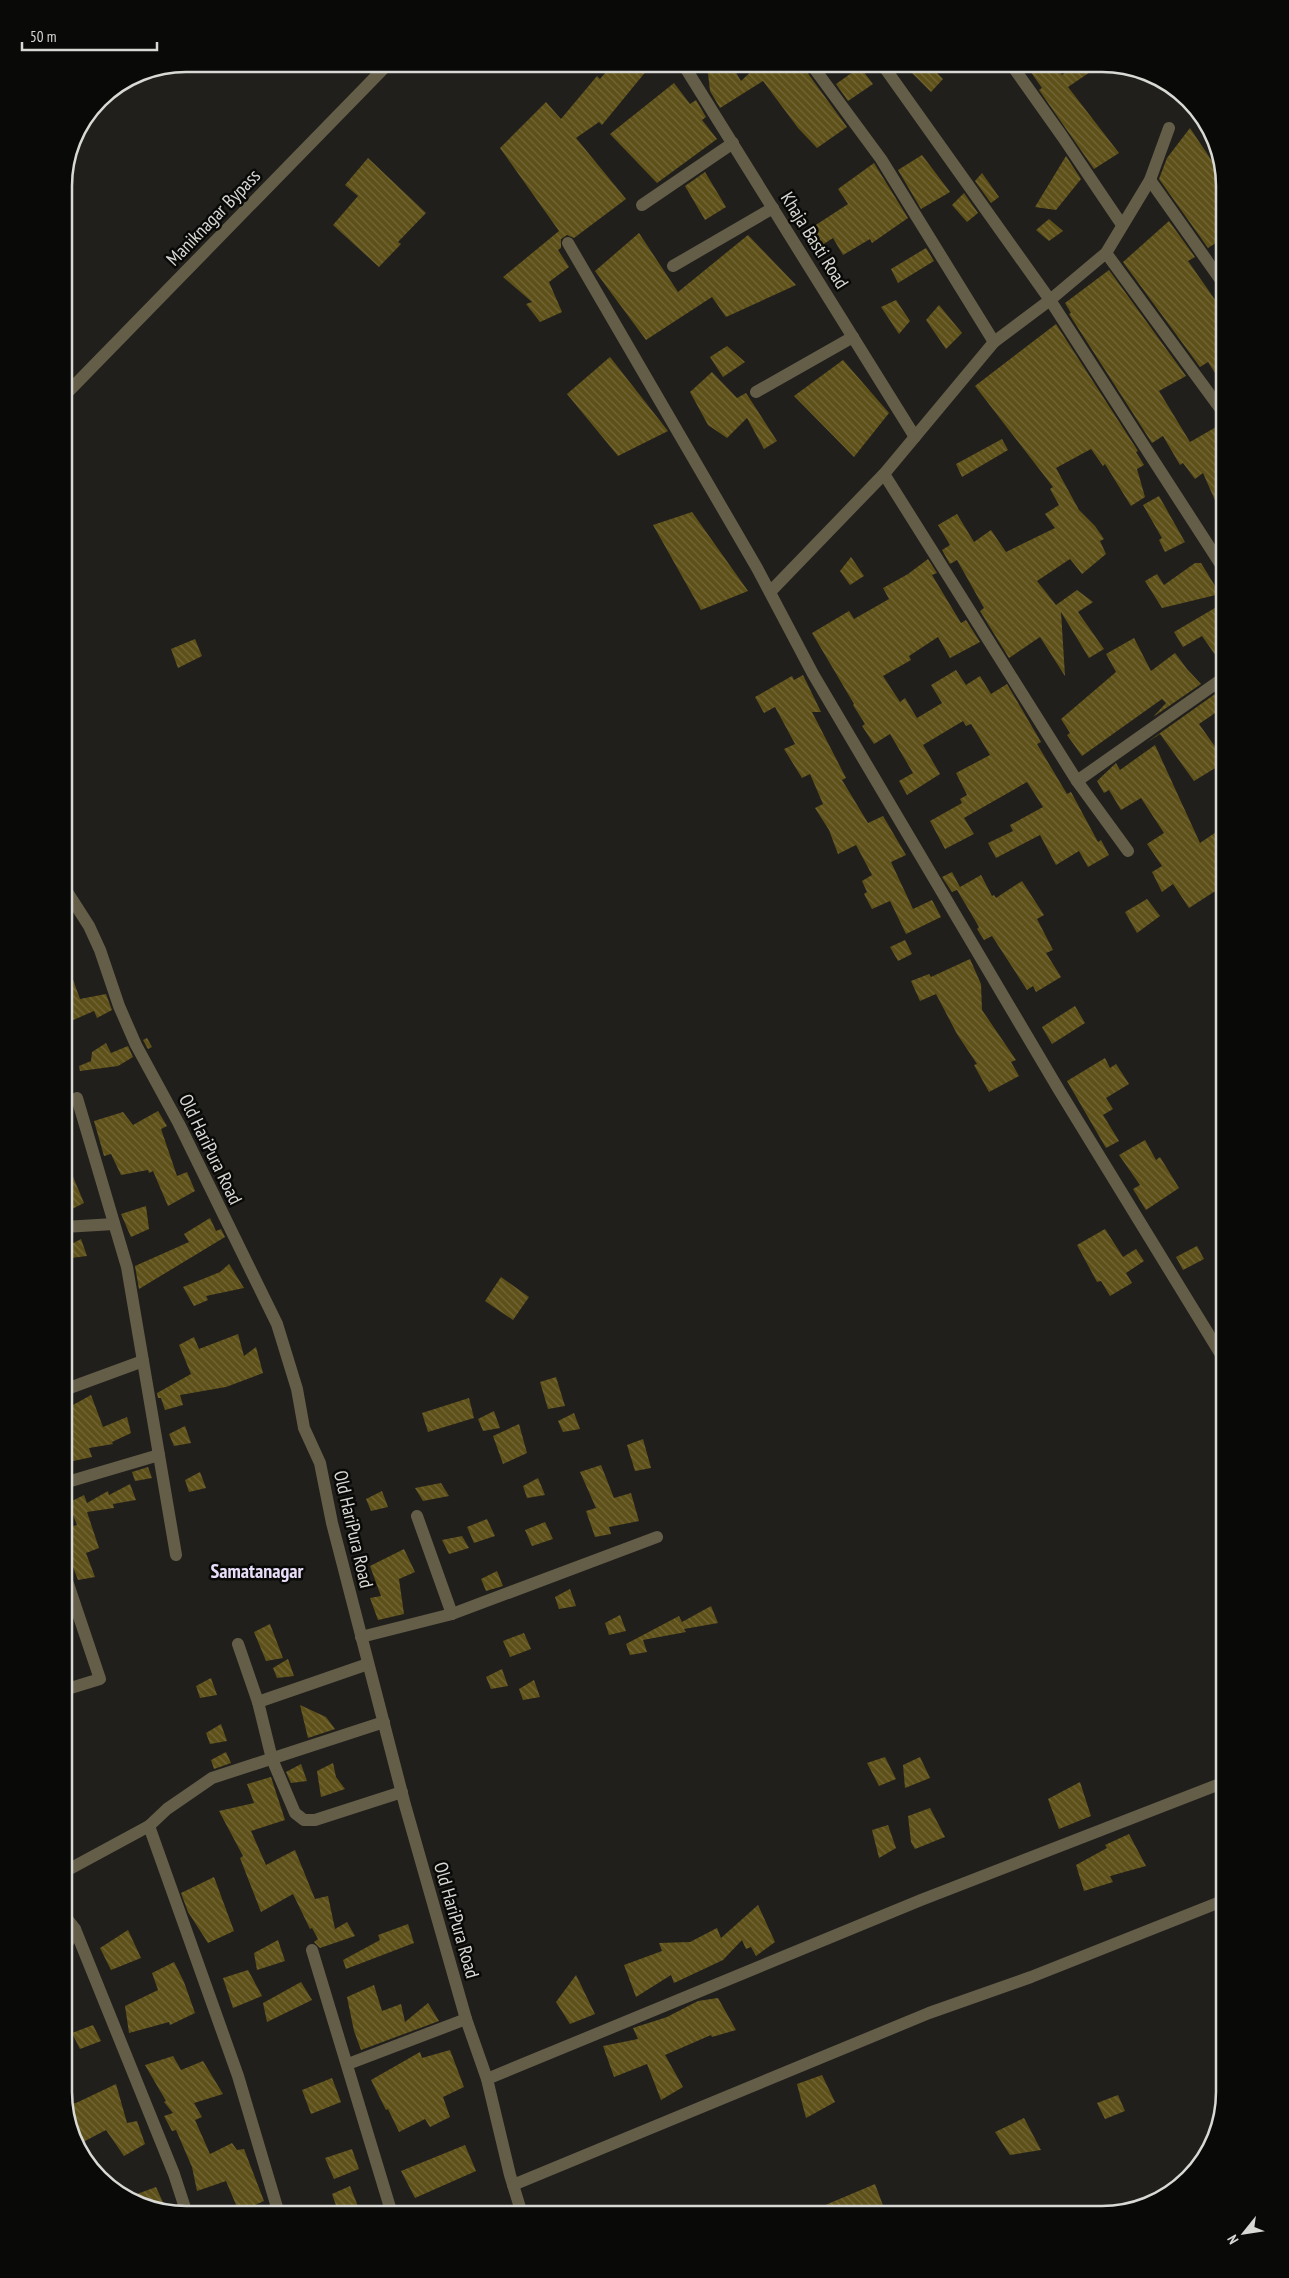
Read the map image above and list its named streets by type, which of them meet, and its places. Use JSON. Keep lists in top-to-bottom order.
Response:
{
  "streets": {
    "street": ["Maniknagar Bypass", "Khaja Basti Road", "Old HariPura Road"]
  },
  "districts": ["Samatanagar"],
  "scale_bar": "50 m",
  "north": "bottom left"
}
